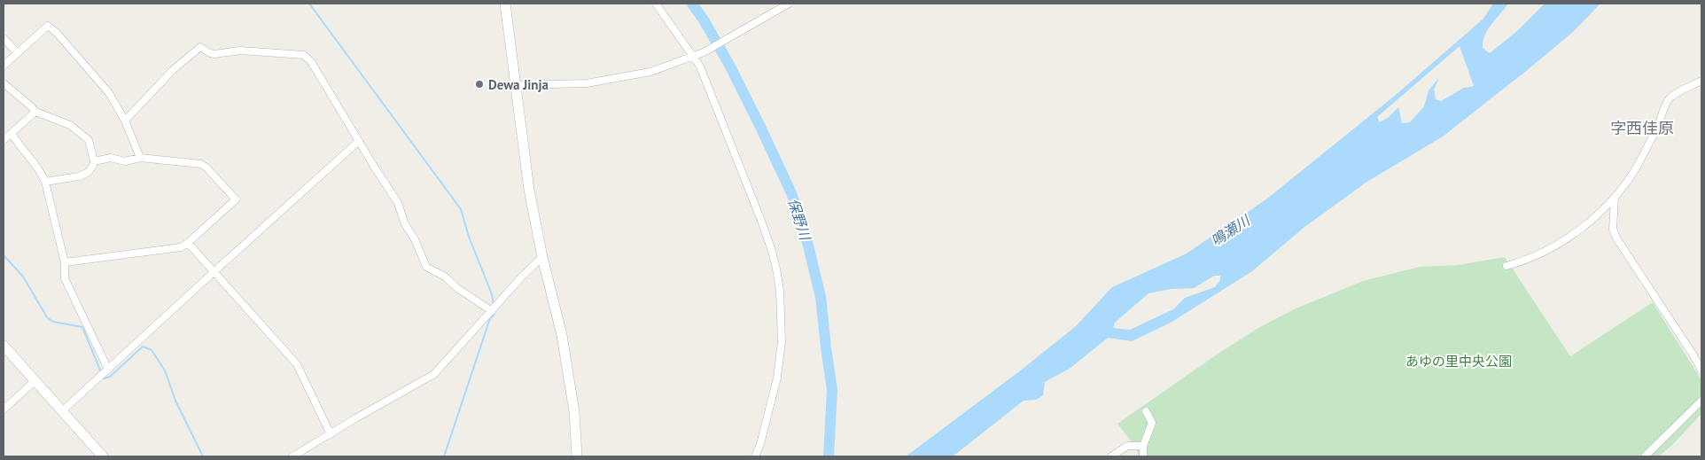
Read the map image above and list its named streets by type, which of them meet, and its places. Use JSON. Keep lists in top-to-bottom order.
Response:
{
  "districts": ["字西佳原"],
  "water": ["保野川", "鳴瀬川"],
  "parks": ["あゆの里中央公園"],
  "places": ["Dewa Jinja"]
}
